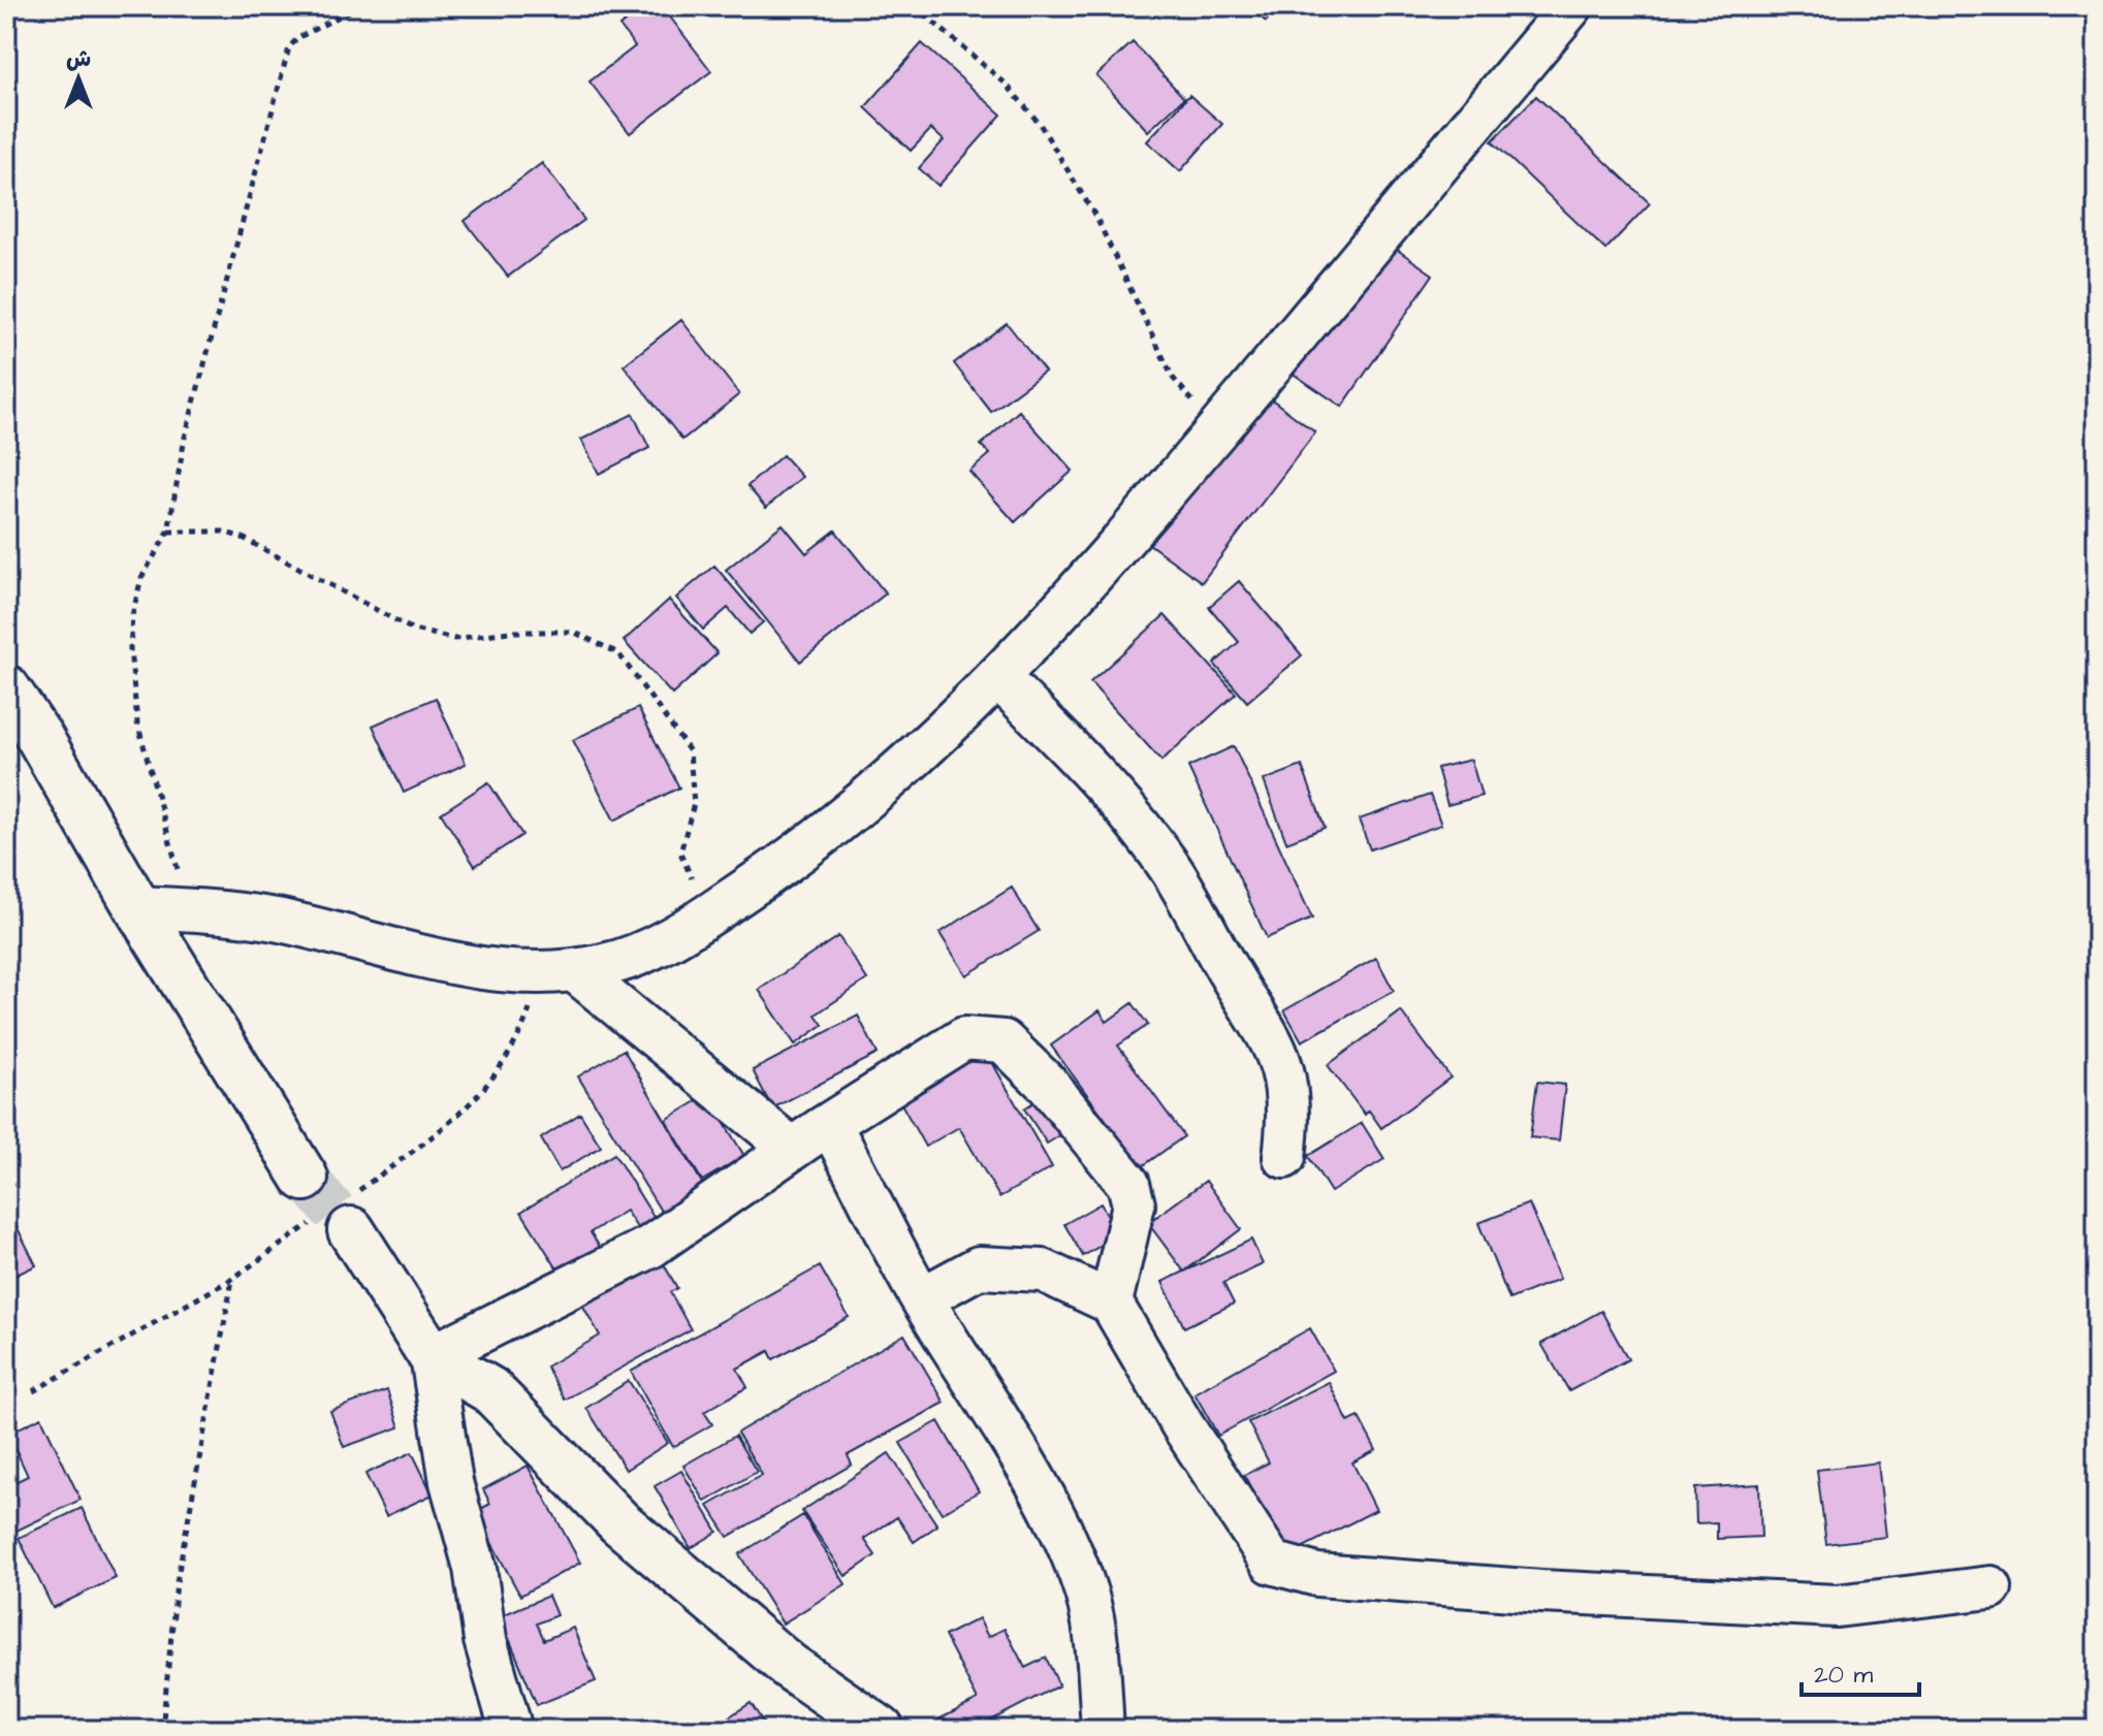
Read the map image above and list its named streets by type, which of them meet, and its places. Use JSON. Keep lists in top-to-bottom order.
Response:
{
  "scale_bar": "20 m",
  "north": "top"
}
